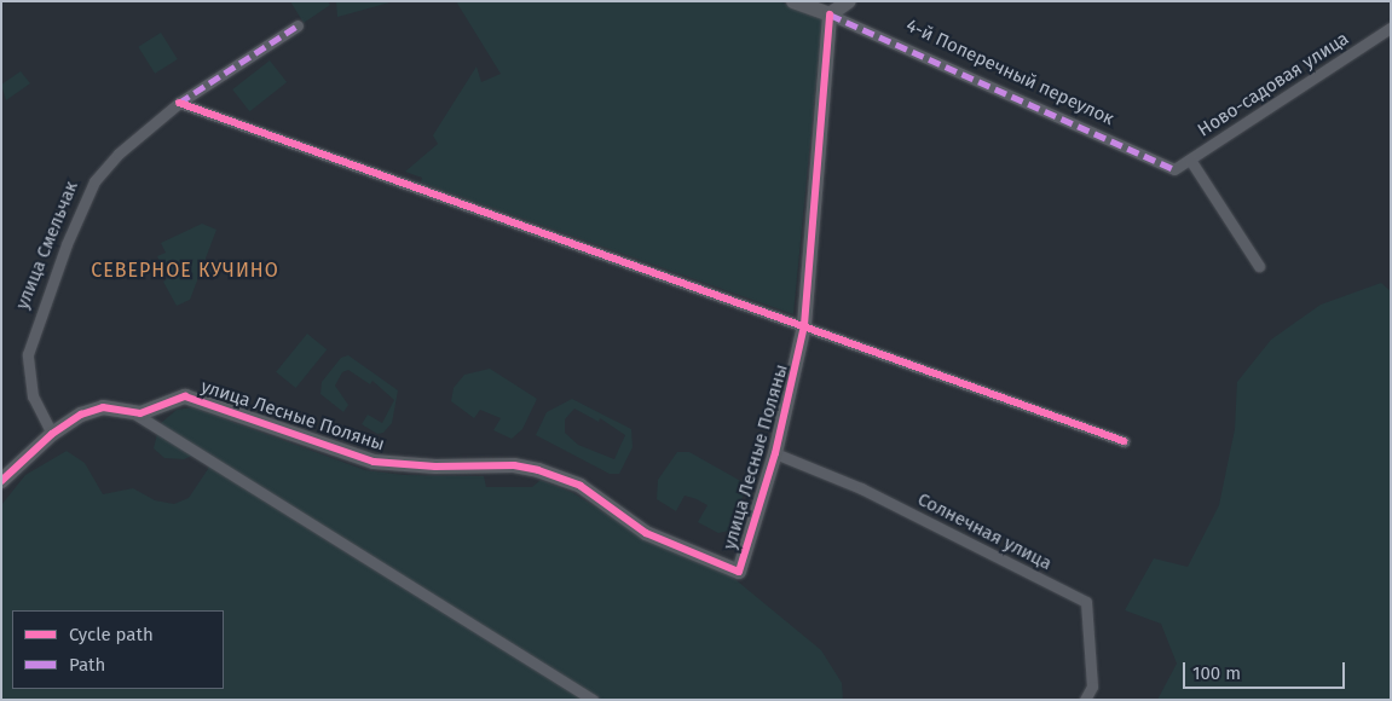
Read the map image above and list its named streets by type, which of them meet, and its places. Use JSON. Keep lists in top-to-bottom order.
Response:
{
  "streets": {
    "street": [
      "4-й Поперечный переулок",
      "Ново-садовая улица",
      "улица Смельчак",
      "улица Лесные Поляны",
      "Солнечная улица"
    ]
  },
  "crossings": [
    ["4-й Поперечный переулок", "Ново-садовая улица"],
    ["4-й Поперечный переулок", "улица Лесные Поляны"],
    ["улица Смельчак", "улица Лесные Поляны"],
    ["улица Лесные Поляны", "Солнечная улица"]
  ],
  "districts": ["СЕВЕРНОЕ КУЧИНО"],
  "legend": ["Cycle path", "Path"],
  "scale_bar": "100 m"
}
